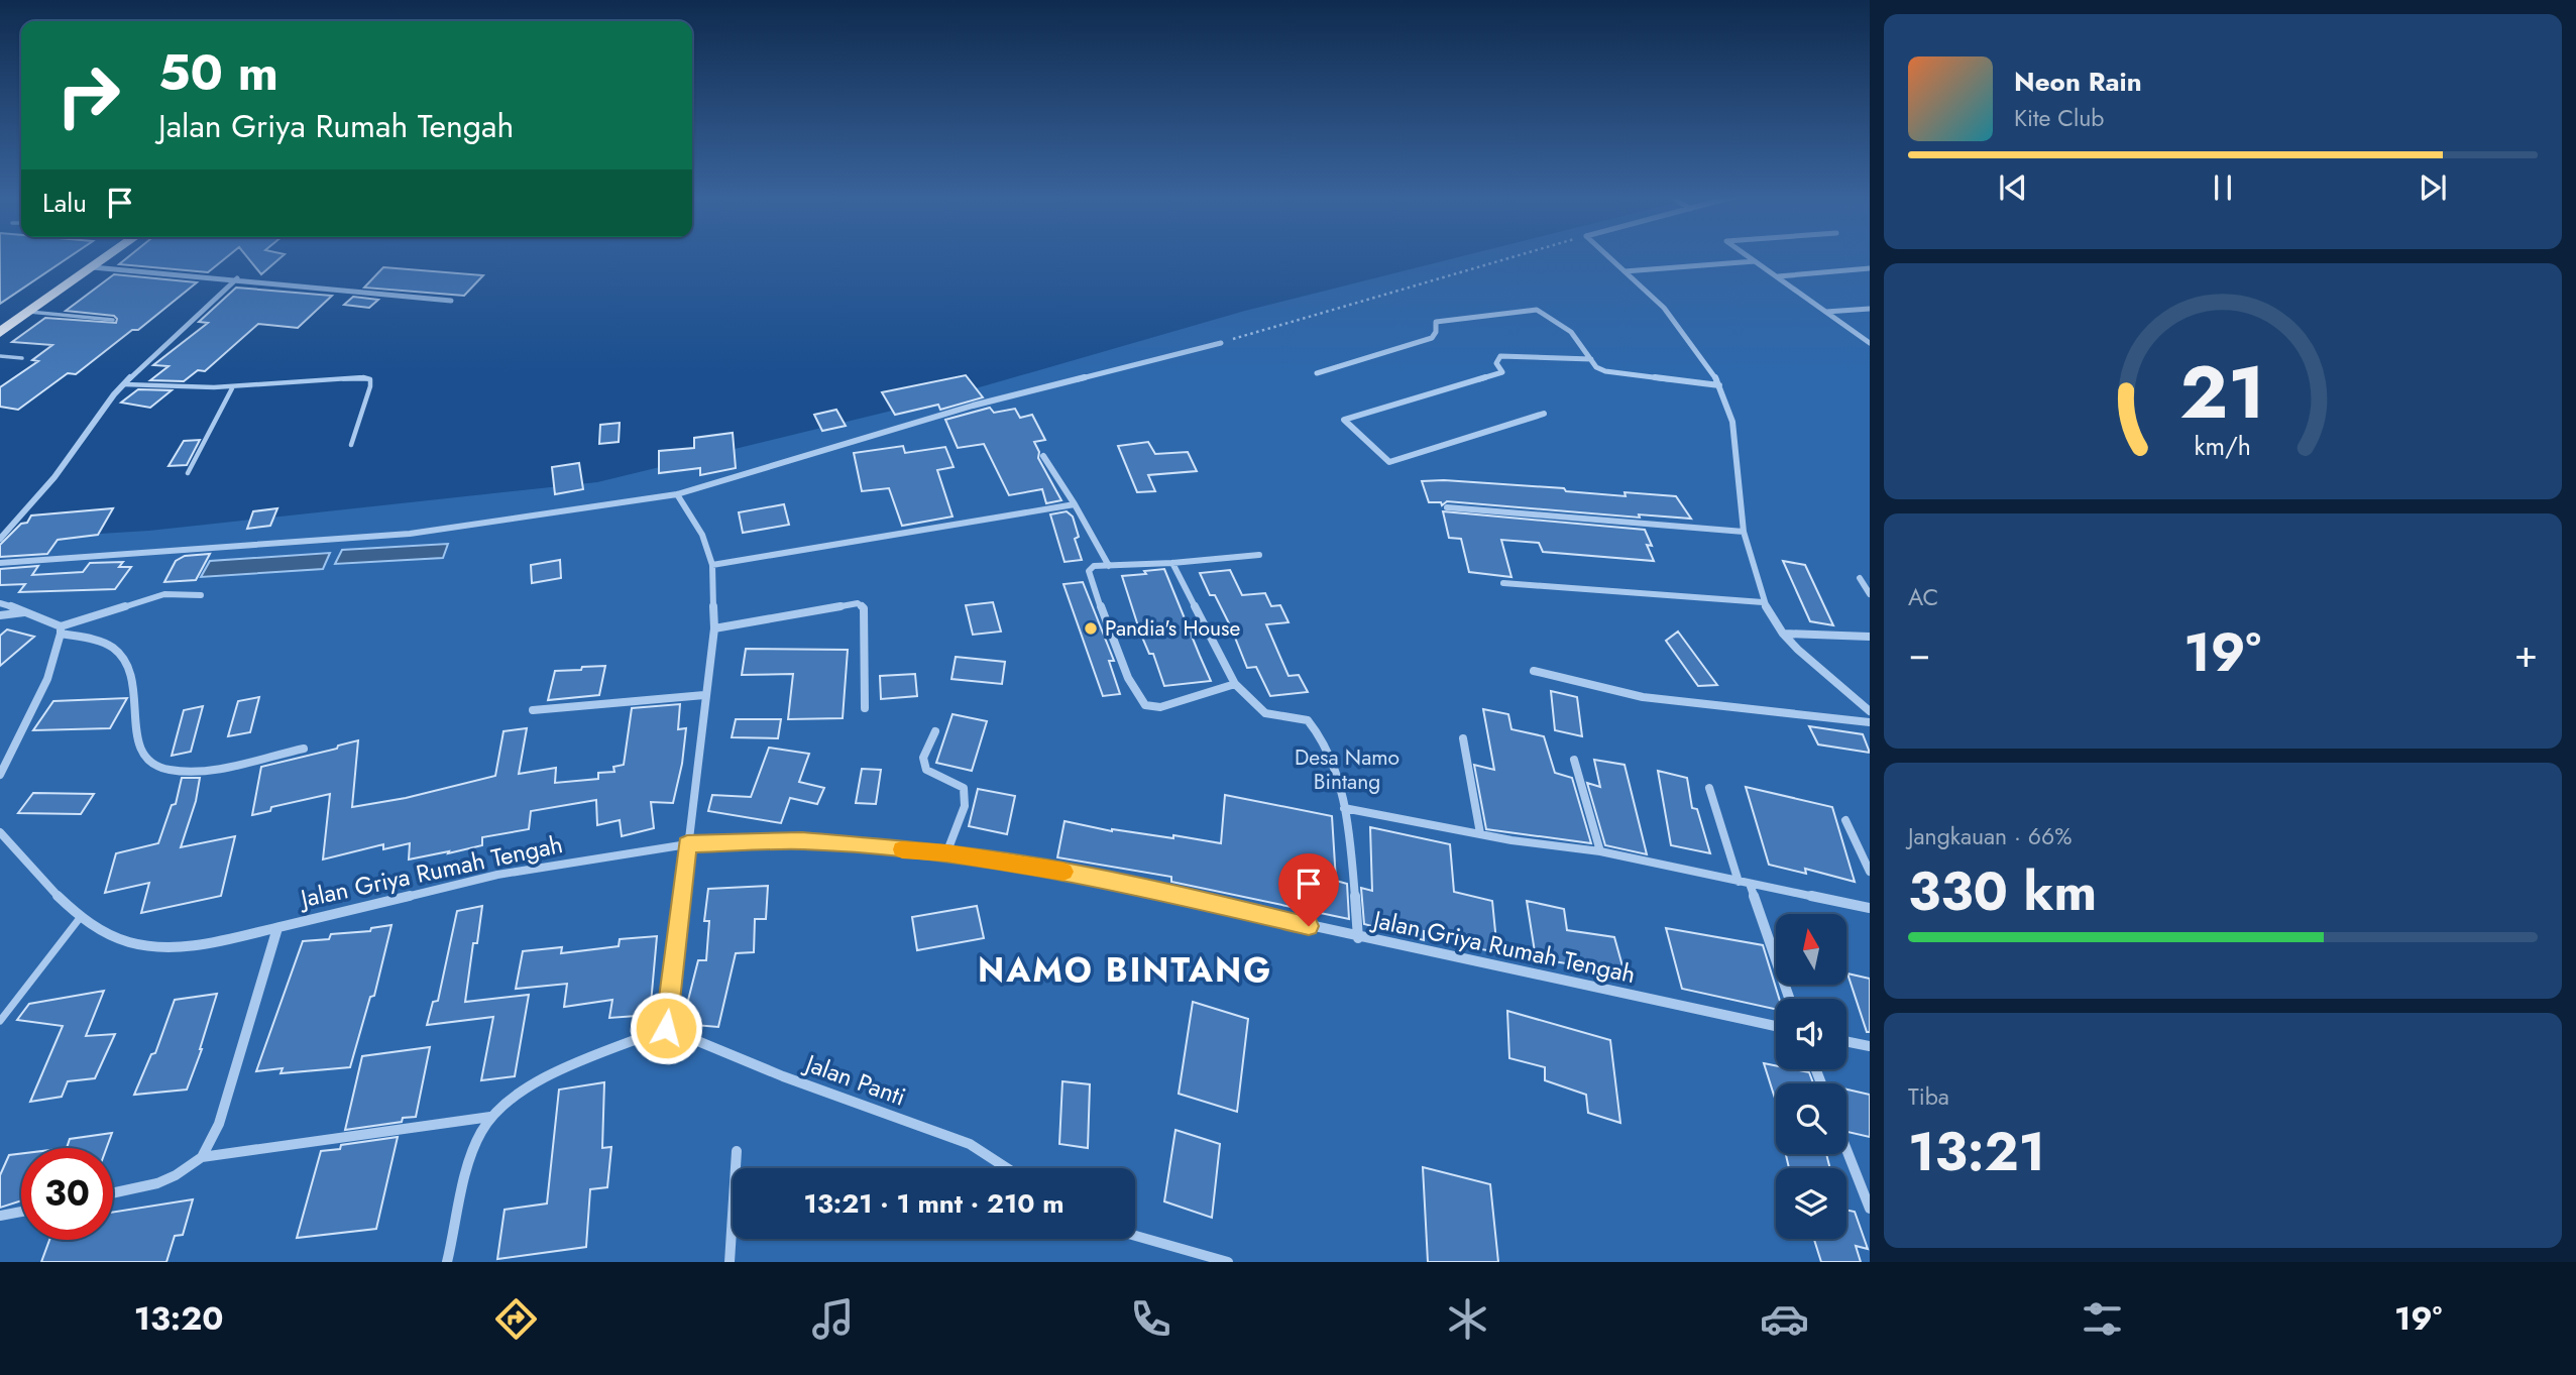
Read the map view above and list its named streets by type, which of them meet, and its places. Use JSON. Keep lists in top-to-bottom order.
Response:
{
  "streets": {
    "street": ["Jalan Griya Rumah Tengah", "Jalan Panti"]
  },
  "districts": ["NAMO BINTANG"],
  "parks": ["Desa Namo Bintang"],
  "places": ["Pandia's House"],
  "north": "top",
  "page": {
    "turn": ["50 m", "Jalan Griya Rumah Tengah"],
    "song": ["Neon Rain", "Kite Club"],
    "then": "Lalu",
    "tile": [
      "AC",
      ["Jangkauan · 66%", "330 km"],
      ["Tiba", "13:21"]
    ],
    "heat": ["−", "19°", "+"],
    "limit": "30",
    "trip": "13:21 · 1 mnt · 210 m",
    "tabs": ["13:20", "19°"],
    "gauge": ["21", "km/h"]
  }
}
